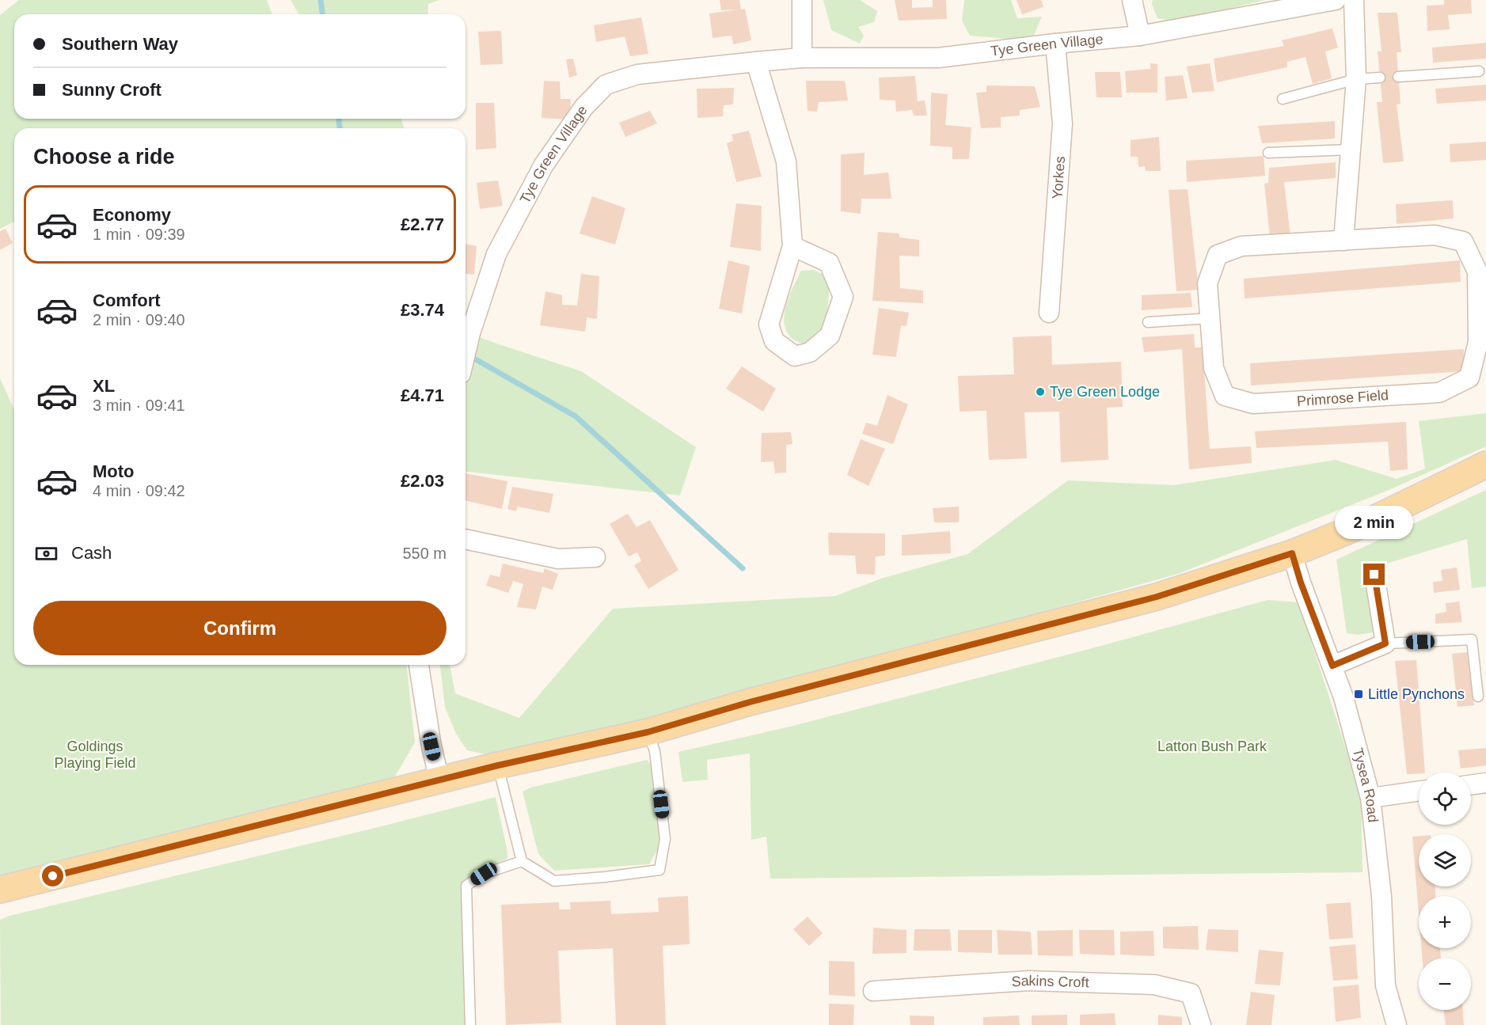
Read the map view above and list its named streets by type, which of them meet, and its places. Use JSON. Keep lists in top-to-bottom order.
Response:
{
  "streets": {
    "street": [
      "Tye Green Village",
      "Yorkes",
      "Primrose Field",
      "Tysea Road",
      "Sakins Croft"
    ]
  },
  "crossings": [
    ["Tye Green Village", "Yorkes"]
  ],
  "parks": ["Goldings Playing Field", "Latton Bush Park"],
  "places": {
    "other": ["Tye Green Lodge"],
    "transit": ["Little Pynchons"]
  },
  "page": {
    "banner": ["Southern Way", "Sunny Croft"],
    "heading": "Choose a ride",
    "list": [
      {
        "name": "Economy",
        "note": "1 min · 09:39",
        "value": "£2.77"
      },
      {
        "name": "Comfort",
        "note": "2 min · 09:40",
        "value": "£3.74"
      },
      {
        "name": "XL",
        "note": "3 min · 09:41",
        "value": "£4.71"
      },
      {
        "name": "Moto",
        "note": "4 min · 09:42",
        "value": "£2.03"
      }
    ],
    "bubble": "2 min",
    "pay": ["Cash", "550 m"],
    "buttons": "Confirm",
    "map_buttons": ["+", "−"]
  }
}
